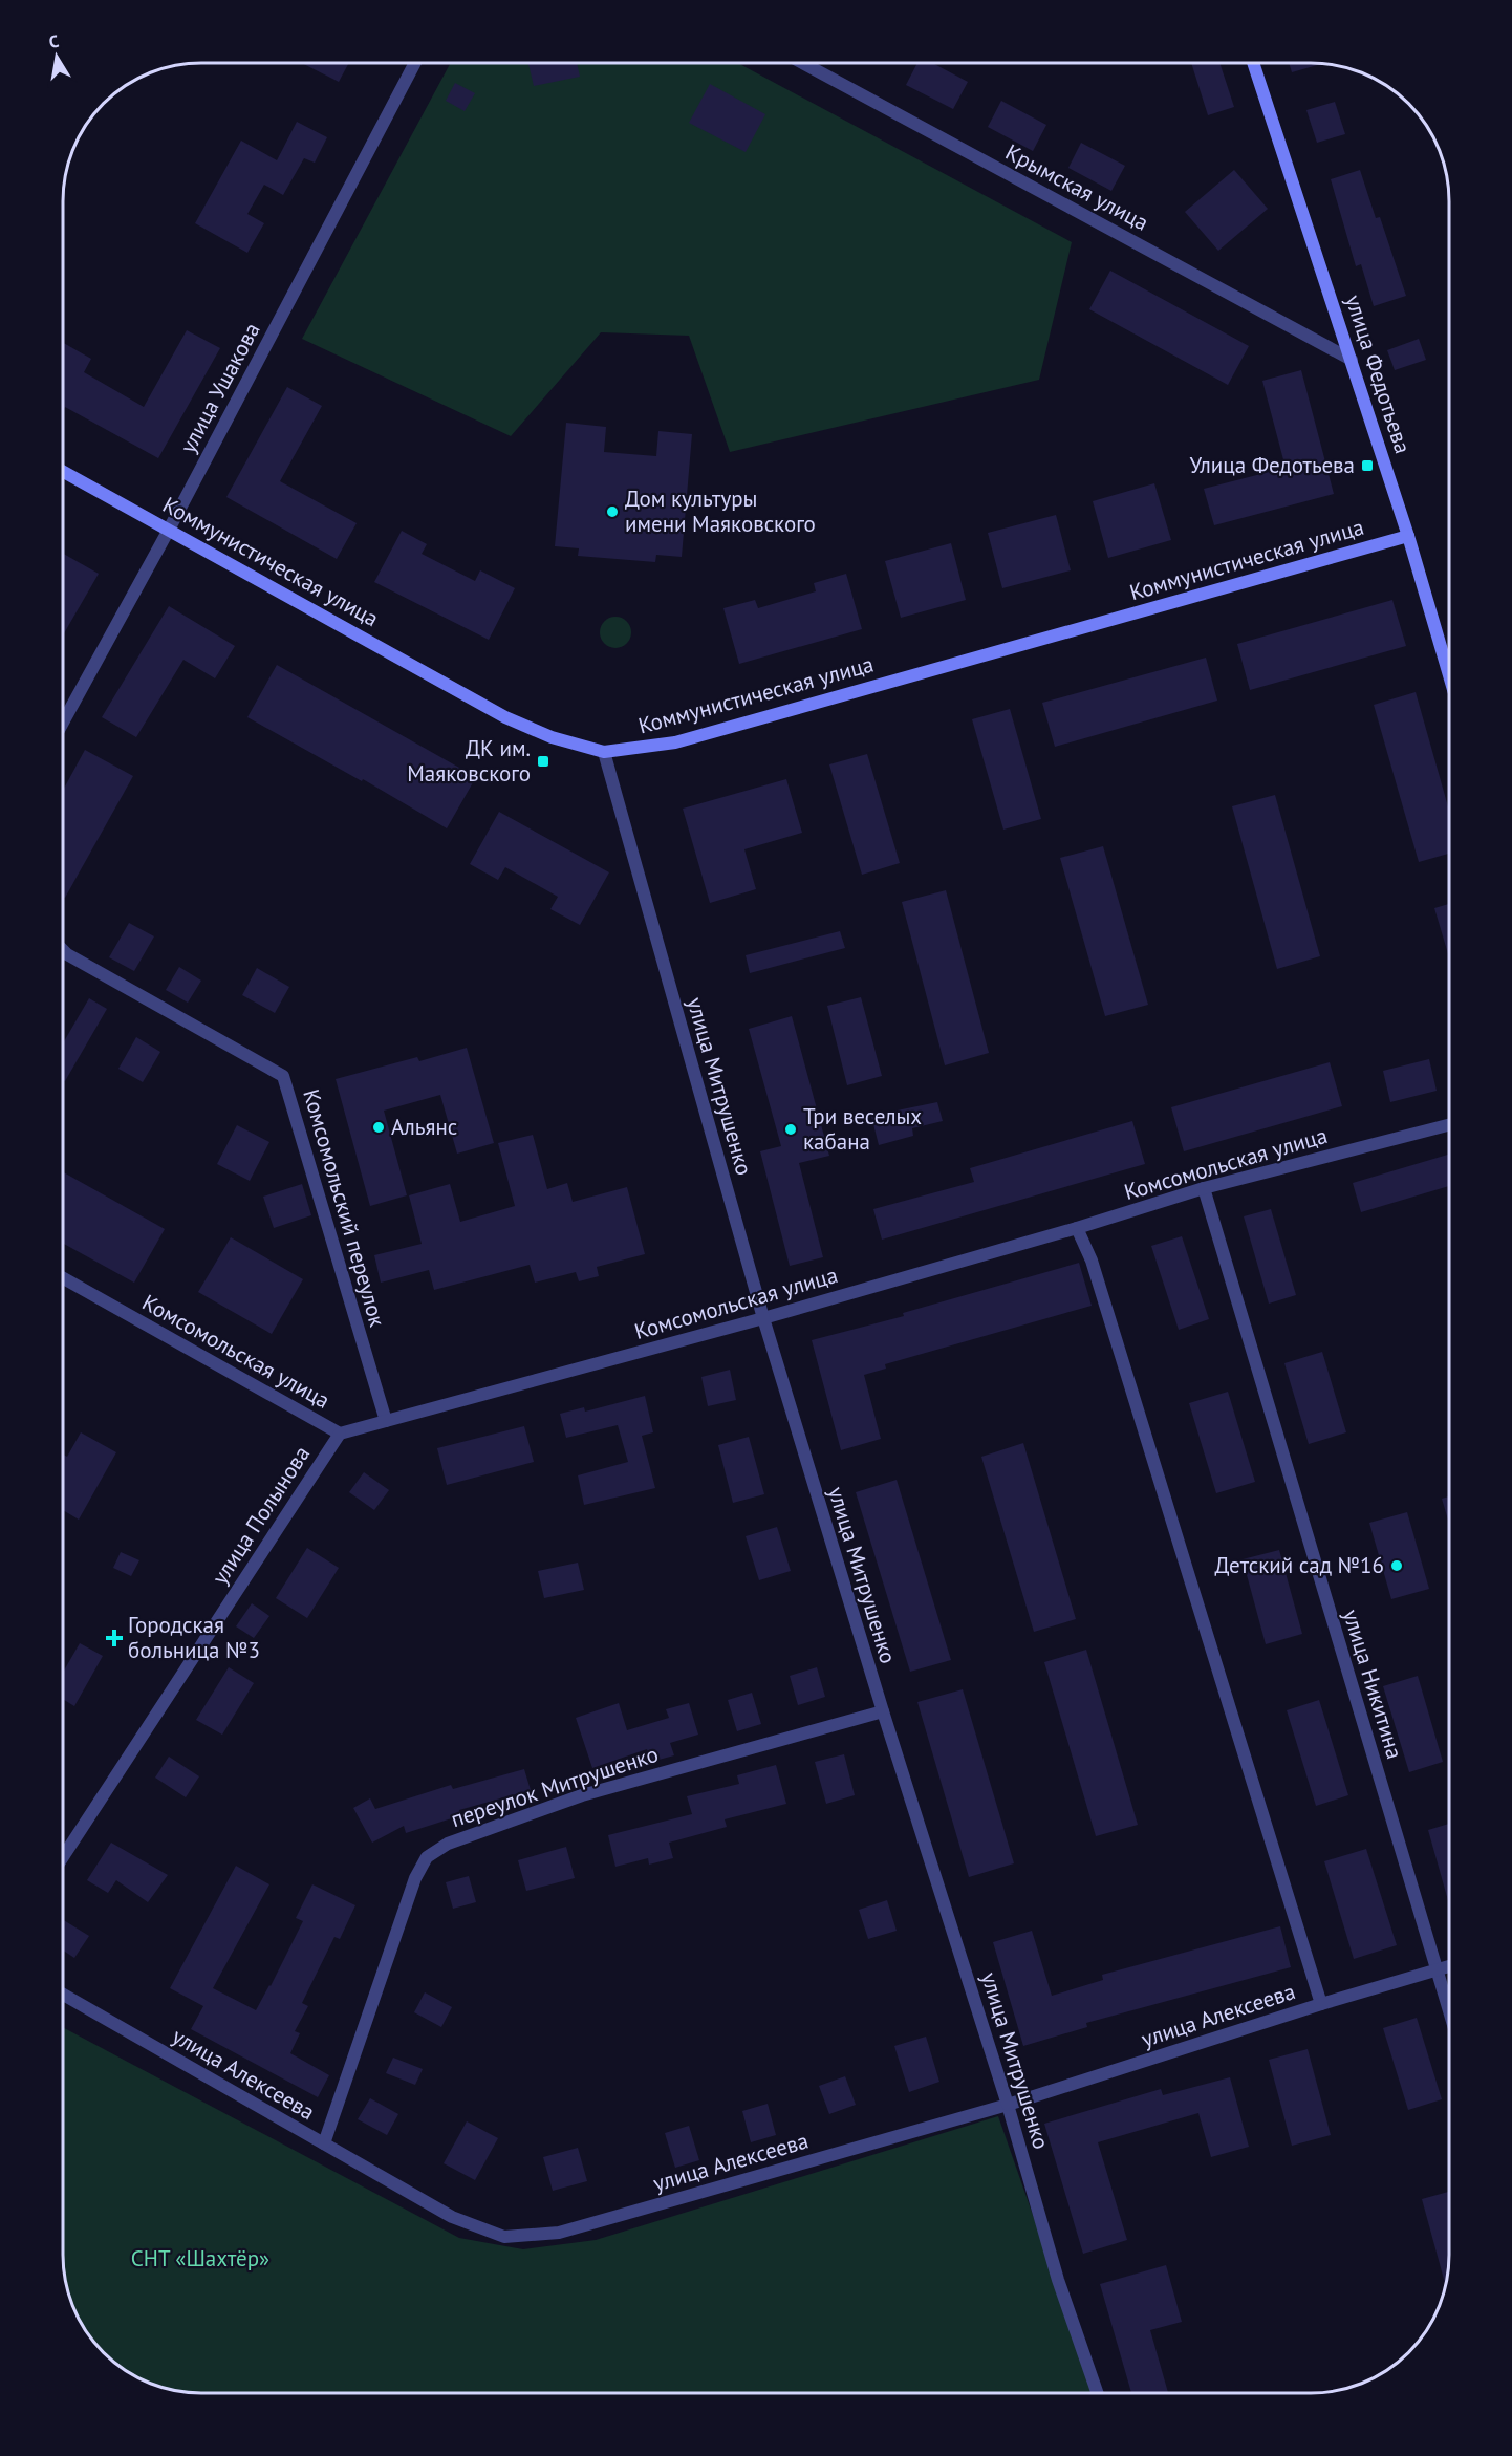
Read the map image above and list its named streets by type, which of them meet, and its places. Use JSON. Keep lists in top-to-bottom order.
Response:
{
  "streets": {
    "main road": ["улица Федотьева", "Коммунистическая улица"],
    "street": [
      "Крымская улица",
      "улица Ушакова",
      "улица Митрушенко",
      "Комсомольская улица",
      "Комсомольский переулок",
      "улица Полынова",
      "улица Никитина",
      "переулок Митрушенко",
      "улица Алексеева"
    ]
  },
  "crossings": [
    ["Крымская улица", "улица Федотьева"],
    ["улица Федотьева", "Коммунистическая улица"],
    ["улица Ушакова", "Коммунистическая улица"],
    ["Коммунистическая улица", "улица Митрушенко"],
    ["улица Митрушенко", "Комсомольская улица"],
    ["улица Митрушенко", "переулок Митрушенко"],
    ["улица Митрушенко", "улица Алексеева"],
    ["Комсомольская улица", "Комсомольский переулок"],
    ["Комсомольская улица", "улица Полынова"],
    ["Комсомольская улица", "улица Никитина"],
    ["улица Никитина", "улица Алексеева"],
    ["переулок Митрушенко", "улица Алексеева"]
  ],
  "parks": ["СНТ «Шахтёр»"],
  "places": {
    "transit": ["Улица Федотьева", "ДК им. Маяковского"],
    "other": [
      "Дом культуры имени Маяковского",
      "Альянс",
      "Три веселых кабана",
      "Детский сад №16"
    ],
    "health": ["Городская больница №3"]
  },
  "north": "top"
}
